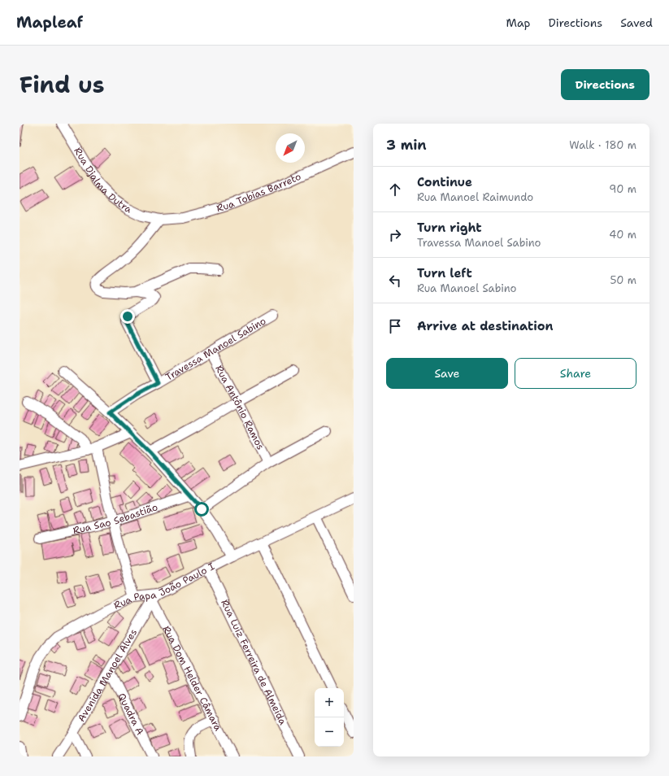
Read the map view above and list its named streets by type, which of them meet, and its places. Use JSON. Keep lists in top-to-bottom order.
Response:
{
  "streets": {
    "street": [
      "Rua Djalma Dutra",
      "Rua Tobias Barreto",
      "Travessa Manoel Sabino",
      "Rua Antônio Ramos",
      "Rua Sao Sebastião",
      "Rua Papa João Paulo I",
      "Rua Luiz Ferreira de Almeida",
      "Avenida Manoel Alves",
      "Rua Dom Helder Câmara",
      "Quadra A"
    ]
  },
  "crossings": [
    ["Rua Djalma Dutra", "Rua Tobias Barreto"],
    ["Travessa Manoel Sabino", "Rua Antônio Ramos"],
    ["Rua Papa João Paulo I", "Rua Luiz Ferreira de Almeida"],
    ["Rua Papa João Paulo I", "Avenida Manoel Alves"],
    ["Rua Papa João Paulo I", "Rua Dom Helder Câmara"],
    ["Avenida Manoel Alves", "Rua Dom Helder Câmara"],
    ["Avenida Manoel Alves", "Quadra A"]
  ],
  "north": "bottom left",
  "page": {
    "header": "Mapleaf",
    "nav": ["Map", "Directions", "Saved"],
    "title": "Find us",
    "buttons": [
      "Directions",
      ["Save", "Share"]
    ],
    "heading": ["3 min", "Walk · 180 m"],
    "list": [
      ["Continue", "Rua Manoel Raimundo", "90 m"],
      ["Turn right", "Travessa Manoel Sabino", "40 m"],
      ["Turn left", "Rua Manoel Sabino", "50 m"],
      "Arrive at destination"
    ],
    "map_buttons": ["+", "−"]
  }
}
